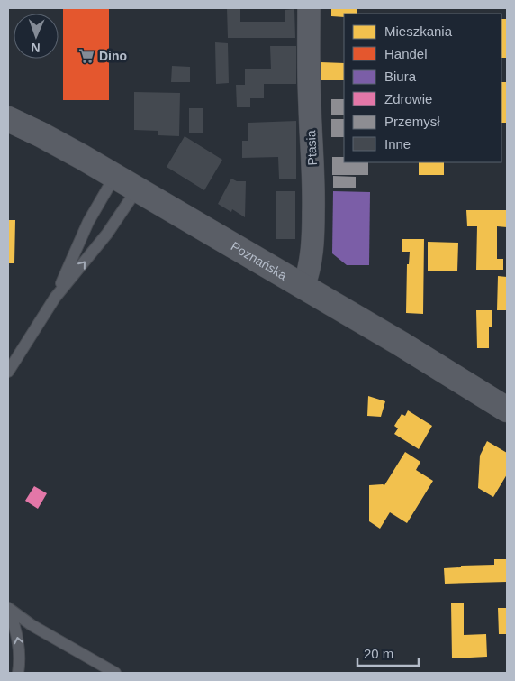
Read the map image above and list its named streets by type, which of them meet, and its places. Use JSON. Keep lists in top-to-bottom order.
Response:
{
  "streets": {
    "street": ["Ptasia", "Poznańska"]
  },
  "crossings": [
    ["Ptasia", "Poznańska"]
  ],
  "places": {
    "supermarket": ["Dino"]
  },
  "legend": [
    "Mieszkania",
    "Handel",
    "Biura",
    "Zdrowie",
    "Przemysł",
    "Inne"
  ],
  "scale_bar": "20 m",
  "north": "bottom"
}
